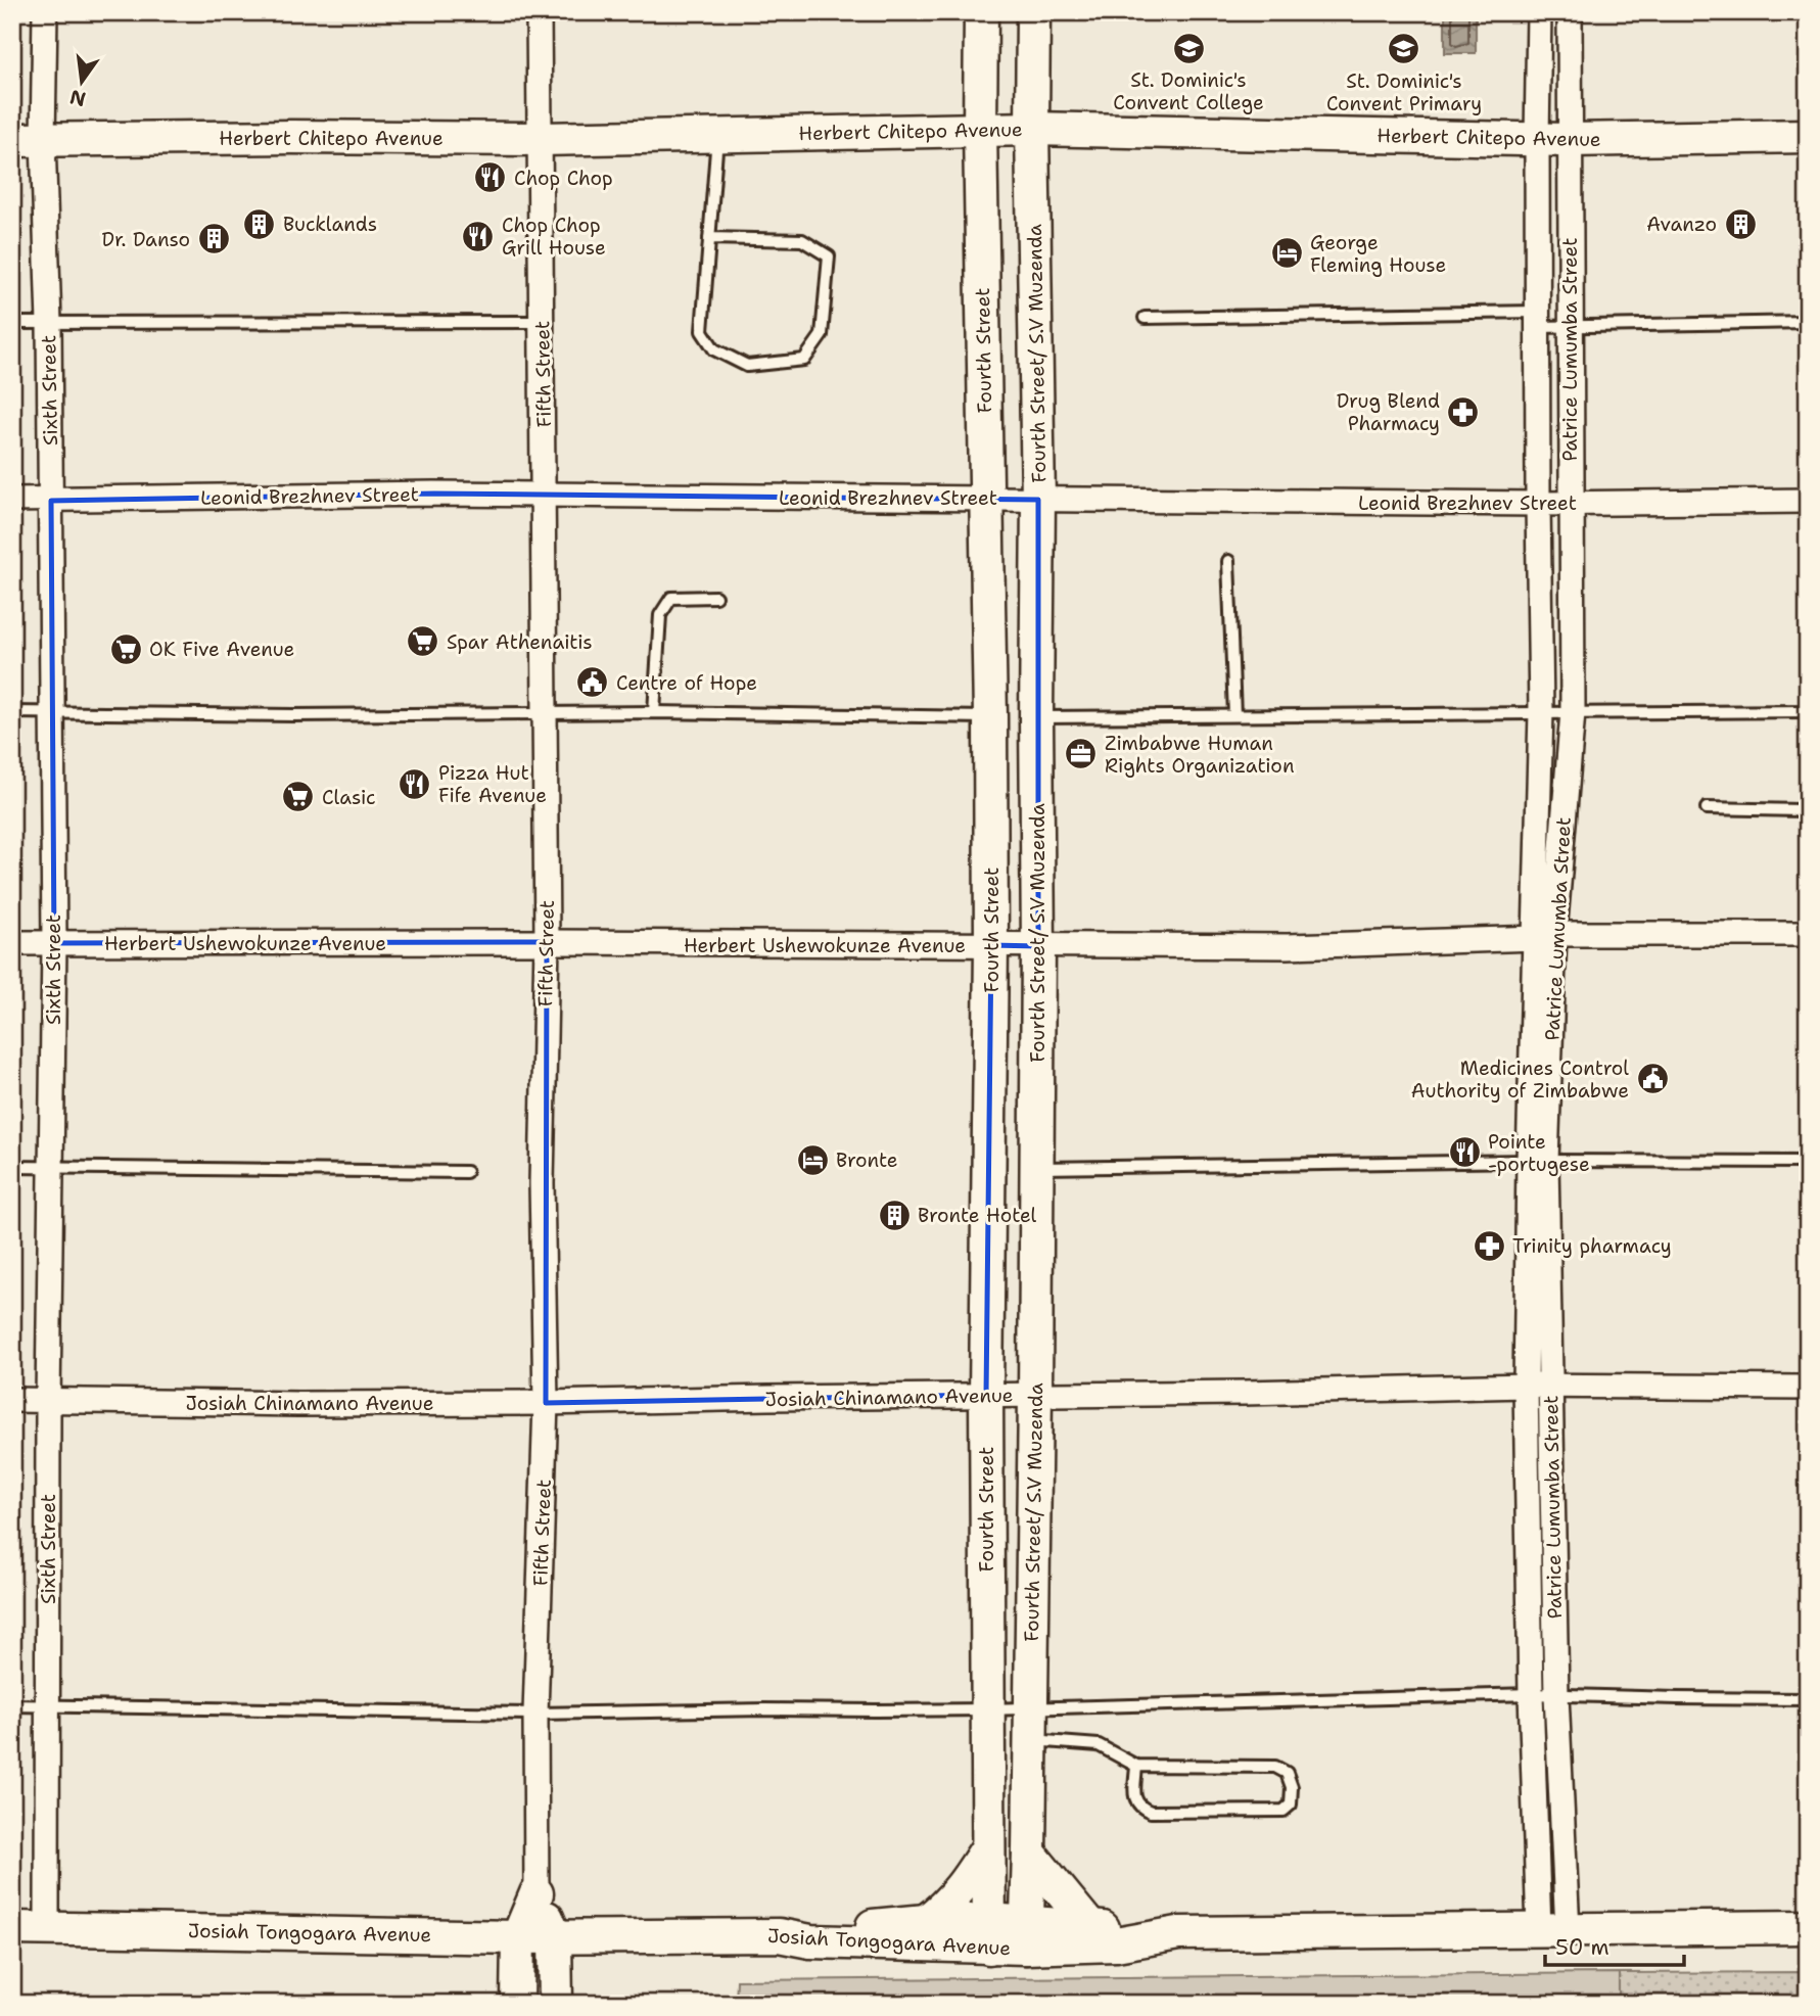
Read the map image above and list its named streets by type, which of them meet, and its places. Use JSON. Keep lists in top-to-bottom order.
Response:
{
  "streets": {
    "main road": [
      "Herbert Chitepo Avenue",
      "Fourth Street",
      "Fourth Street/ S.V Muzenda",
      "Fifth Street",
      "Josiah Tongogara Avenue"
    ],
    "street": [
      "Patrice Lumumba Street",
      "Sixth Street",
      "Leonid Brezhnev Street",
      "Herbert Ushewokunze Avenue",
      "Josiah Chinamano Avenue"
    ]
  },
  "crossings": [
    ["Herbert Chitepo Avenue", "Patrice Lumumba Street"],
    ["Herbert Chitepo Avenue", "Fourth Street"],
    ["Herbert Chitepo Avenue", "Fourth Street/ S.V Muzenda"],
    ["Herbert Chitepo Avenue", "Fifth Street"],
    ["Herbert Chitepo Avenue", "Sixth Street"],
    ["Patrice Lumumba Street", "Leonid Brezhnev Street"],
    ["Patrice Lumumba Street", "Herbert Ushewokunze Avenue"],
    ["Patrice Lumumba Street", "Josiah Chinamano Avenue"],
    ["Patrice Lumumba Street", "Josiah Tongogara Avenue"],
    ["Fourth Street", "Leonid Brezhnev Street"],
    ["Fourth Street", "Herbert Ushewokunze Avenue"],
    ["Fourth Street", "Josiah Chinamano Avenue"],
    ["Fourth Street", "Josiah Tongogara Avenue"],
    ["Fourth Street/ S.V Muzenda", "Leonid Brezhnev Street"],
    ["Fourth Street/ S.V Muzenda", "Herbert Ushewokunze Avenue"],
    ["Fourth Street/ S.V Muzenda", "Josiah Chinamano Avenue"],
    ["Fifth Street", "Leonid Brezhnev Street"],
    ["Fifth Street", "Herbert Ushewokunze Avenue"],
    ["Fifth Street", "Josiah Chinamano Avenue"],
    ["Fifth Street", "Josiah Tongogara Avenue"],
    ["Sixth Street", "Leonid Brezhnev Street"],
    ["Sixth Street", "Herbert Ushewokunze Avenue"],
    ["Sixth Street", "Josiah Chinamano Avenue"],
    ["Sixth Street", "Josiah Tongogara Avenue"]
  ],
  "places": {
    "school or university": ["St. Dominic's Convent College", "St. Dominic's Convent Primary"],
    "restaurant": [
      "Chop Chop",
      "Chop Chop Grill House",
      "Pizza Hut Fife Avenue",
      "Pointe -portugese"
    ],
    "building": [
      "Bucklands",
      "Avanzo",
      "Dr. Danso",
      "Bronte Hotel"
    ],
    "hotel": ["George Fleming House", "Bronte"],
    "pharmacy": ["Drug Blend Pharmacy", "Trinity pharmacy"],
    "supermarket": ["Spar Athenaitis", "OK Five Avenue", "Clasic"],
    "public building": ["Centre of Hope", "Medicines Control Authority of Zimbabwe"],
    "office": ["Zimbabwe Human Rights Organization"]
  },
  "scale_bar": "50 m",
  "north": "bottom"
}
